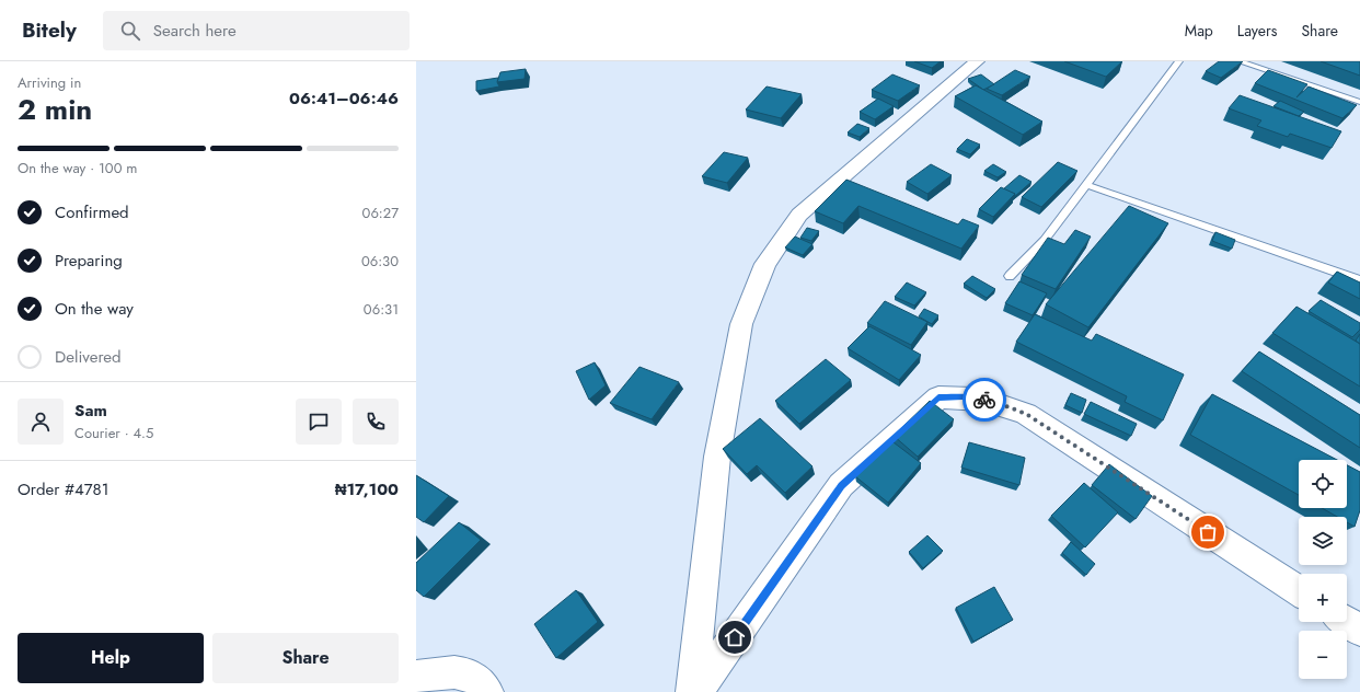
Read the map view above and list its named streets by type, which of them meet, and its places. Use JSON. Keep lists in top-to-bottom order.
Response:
{
  "page": {
    "header": "Bitely",
    "search": "Search here",
    "nav": ["Map", "Layers", "Share"],
    "heading": ["2 min", "Arriving in", "06:41–06:46"],
    "panel": [
      "Sam",
      "Courier · 4.5",
      "Order #4781",
      "₦17,100"
    ],
    "bar": "On the way · 100 m",
    "list": [
      ["Confirmed", "06:27"],
      ["Preparing", "06:30"],
      ["On the way", "06:31"],
      "Delivered"
    ],
    "map_buttons": ["+", "−"],
    "buttons": ["Help", "Share"]
  }
}
